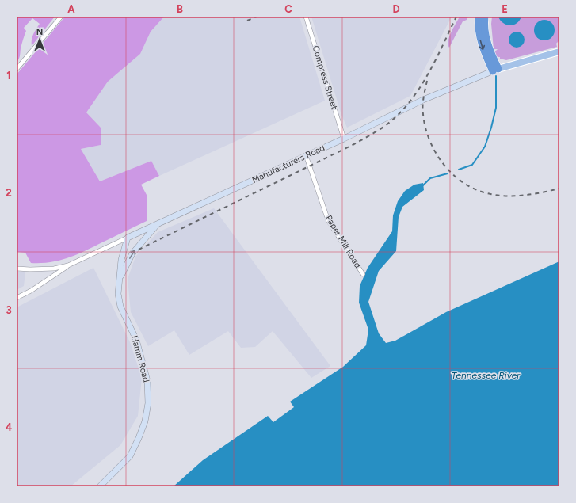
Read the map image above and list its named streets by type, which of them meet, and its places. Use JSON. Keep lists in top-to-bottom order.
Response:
{
  "streets": {
    "main road": ["Manufacturers Road", "Hamm Road"],
    "street": ["Compress Street", "Paper Mill Road"]
  },
  "crossings": [
    ["Compress Street", "Manufacturers Road"],
    ["Manufacturers Road", "Paper Mill Road"],
    ["Manufacturers Road", "Hamm Road"]
  ],
  "water": ["Tennessee River"],
  "north": "top",
  "grid": {
    "columns": [
      "A",
      "B",
      "C",
      "D",
      "E"
    ],
    "rows": [
      "1",
      "2",
      "3",
      "4"
    ]
  }
}
